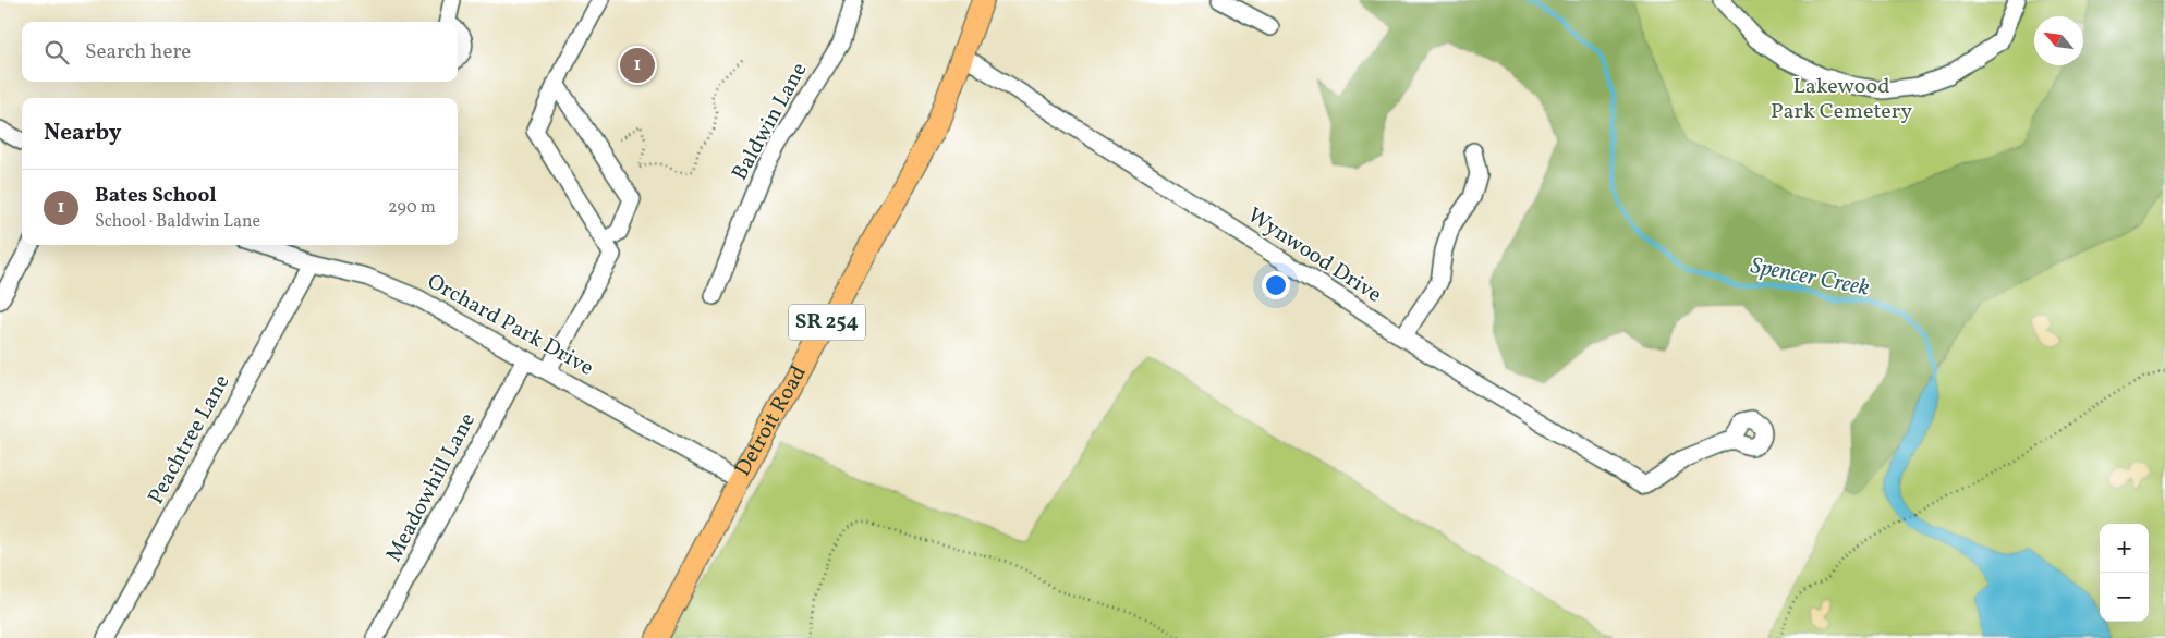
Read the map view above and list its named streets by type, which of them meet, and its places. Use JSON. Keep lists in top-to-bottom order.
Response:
{
  "streets": {
    "main road": ["SR 254", "Detroit Road"],
    "street": [
      "Baldwin Lane",
      "Wynwood Drive",
      "Orchard Park Drive",
      "Peachtree Lane",
      "Meadowhill Lane"
    ]
  },
  "crossings": [
    ["Wynwood Drive", "Detroit Road"],
    ["Orchard Park Drive", "Detroit Road"],
    ["Orchard Park Drive", "Peachtree Lane"],
    ["Orchard Park Drive", "Meadowhill Lane"]
  ],
  "water": ["Spencer Creek"],
  "parks": ["Lakewood Park Cemetery"],
  "north": "top left",
  "page": {
    "search": "Search here",
    "pins": "1",
    "heading": "Nearby",
    "list": [
      {
        "mark": "1",
        "name": "Bates School",
        "note": "School · Baldwin Lane",
        "value": "290 m"
      }
    ],
    "map_buttons": ["+", "−"]
  }
}
